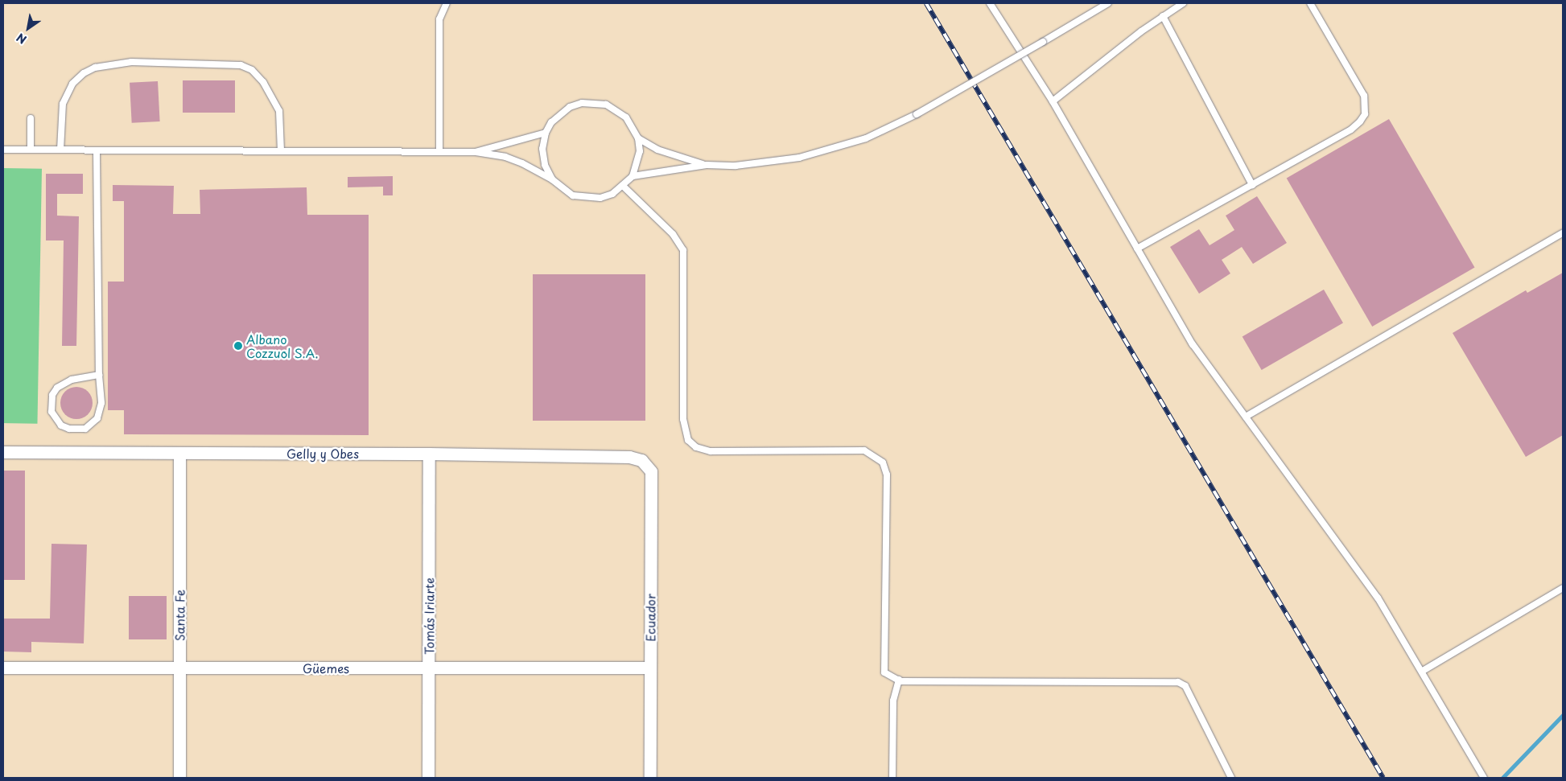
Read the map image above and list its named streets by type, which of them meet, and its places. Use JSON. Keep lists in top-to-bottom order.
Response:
{
  "streets": {
    "street": [
      "Gelly y Obes",
      "Santa Fe",
      "Tomás Iriarte",
      "Ecuador",
      "Güemes"
    ]
  },
  "crossings": [
    ["Gelly y Obes", "Santa Fe"],
    ["Gelly y Obes", "Tomás Iriarte"],
    ["Gelly y Obes", "Ecuador"],
    ["Santa Fe", "Güemes"],
    ["Tomás Iriarte", "Güemes"],
    ["Ecuador", "Güemes"]
  ],
  "places": ["Albano Cozzuol S.A."],
  "north": "bottom left"
}
